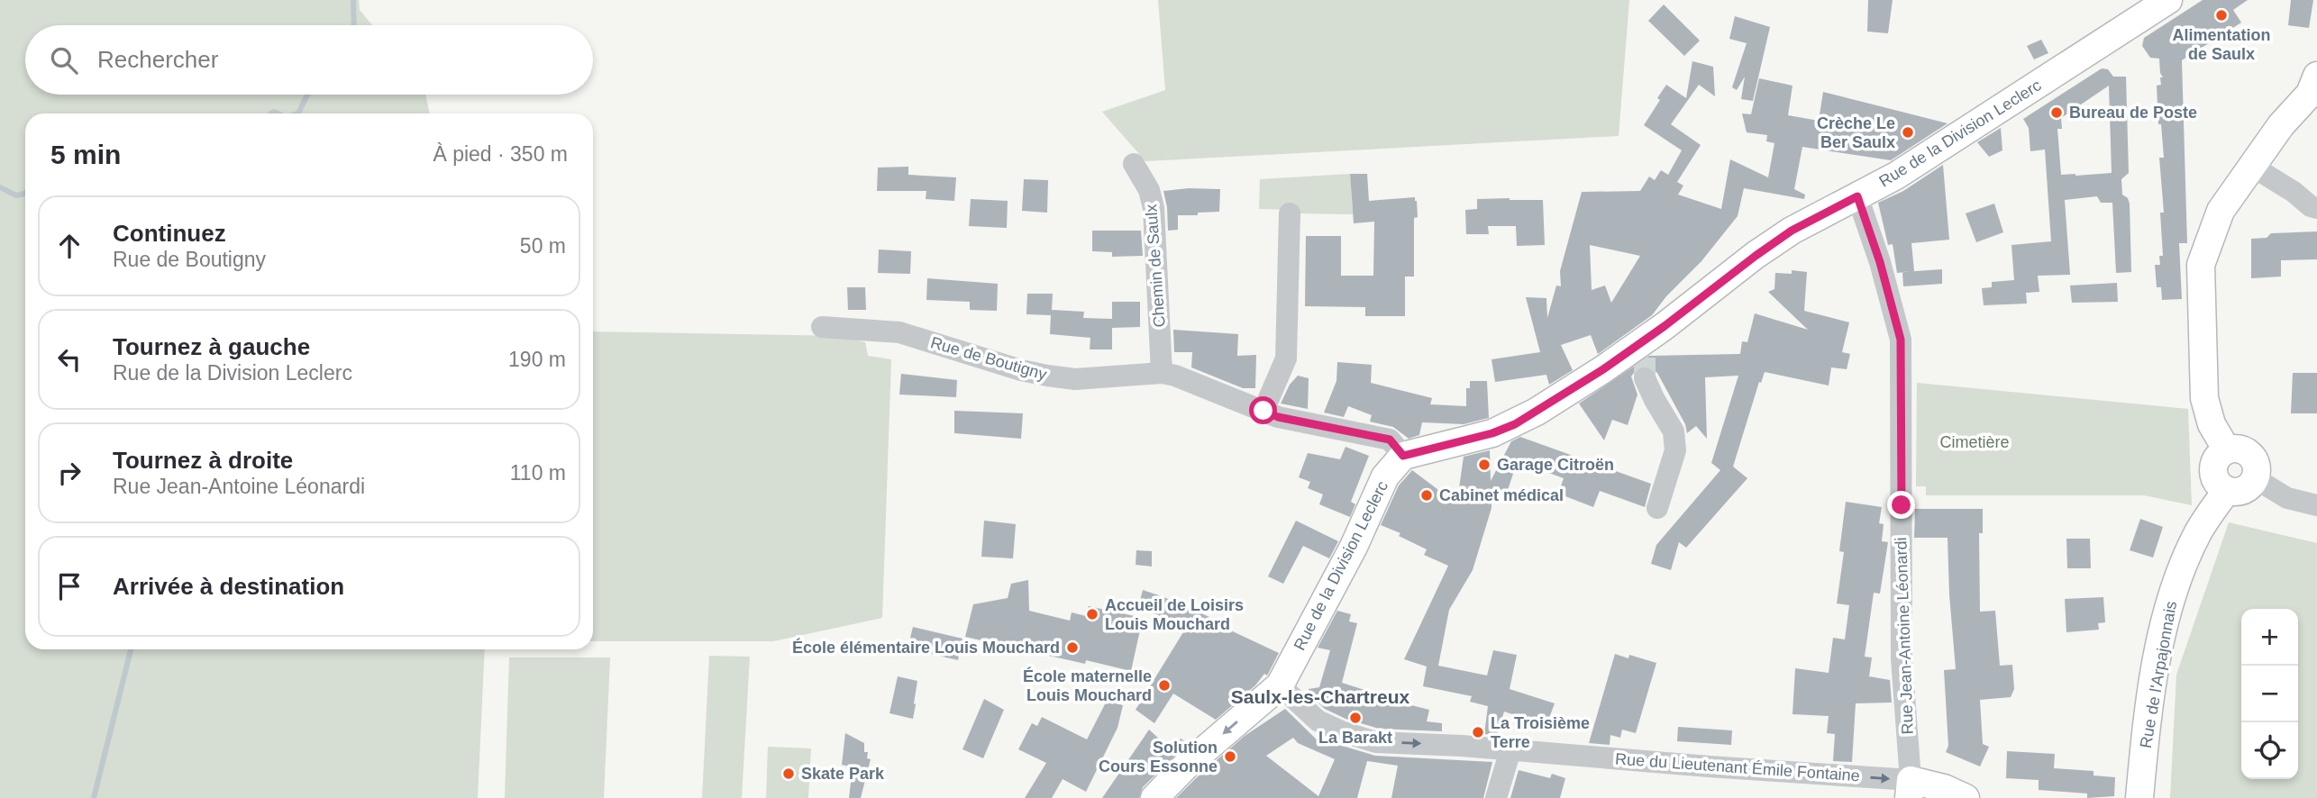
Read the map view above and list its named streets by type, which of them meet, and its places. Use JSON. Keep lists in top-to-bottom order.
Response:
{
  "streets": {
    "main road": ["Rue de la Division Leclerc", "Rue de l'Arpajonnais"],
    "street": [
      "Chemin de Saulx",
      "Rue de Boutigny",
      "Rue Jean-Antoine Léonardi",
      "Rue du Lieutenant Émile Fontaine"
    ]
  },
  "crossings": [
    ["Rue de la Division Leclerc", "Rue de Boutigny"],
    ["Rue de la Division Leclerc", "Rue Jean-Antoine Léonardi"],
    ["Rue de la Division Leclerc", "Rue du Lieutenant Émile Fontaine"],
    ["Chemin de Saulx", "Rue de Boutigny"],
    ["Rue Jean-Antoine Léonardi", "Rue du Lieutenant Émile Fontaine"]
  ],
  "one_way": ["Rue du Lieutenant Émile Fontaine"],
  "districts": ["Saulx-les-Chartreux"],
  "parks": ["Cimetière"],
  "places": [
    "Alimentation de Saulx",
    "Bureau de Poste",
    "Crèche Le Ber Saulx",
    "Garage Citroën",
    "Cabinet médical",
    "Accueil de Loisirs Louis Mouchard",
    "École élémentaire Louis Mouchard",
    "École maternelle Louis Mouchard",
    "La Barakt",
    "La Troisième Terre",
    "Solution Cours Essonne",
    "Skate Park"
  ],
  "page": {
    "search": "Rechercher",
    "heading": ["5 min", "À pied · 350 m"],
    "list": [
      ["Continuez", "Rue de Boutigny", "50 m"],
      ["Tournez à gauche", "Rue de la Division Leclerc", "190 m"],
      ["Tournez à droite", "Rue Jean-Antoine Léonardi", "110 m"],
      "Arrivée à destination"
    ],
    "map_buttons": ["+", "−"]
  }
}
